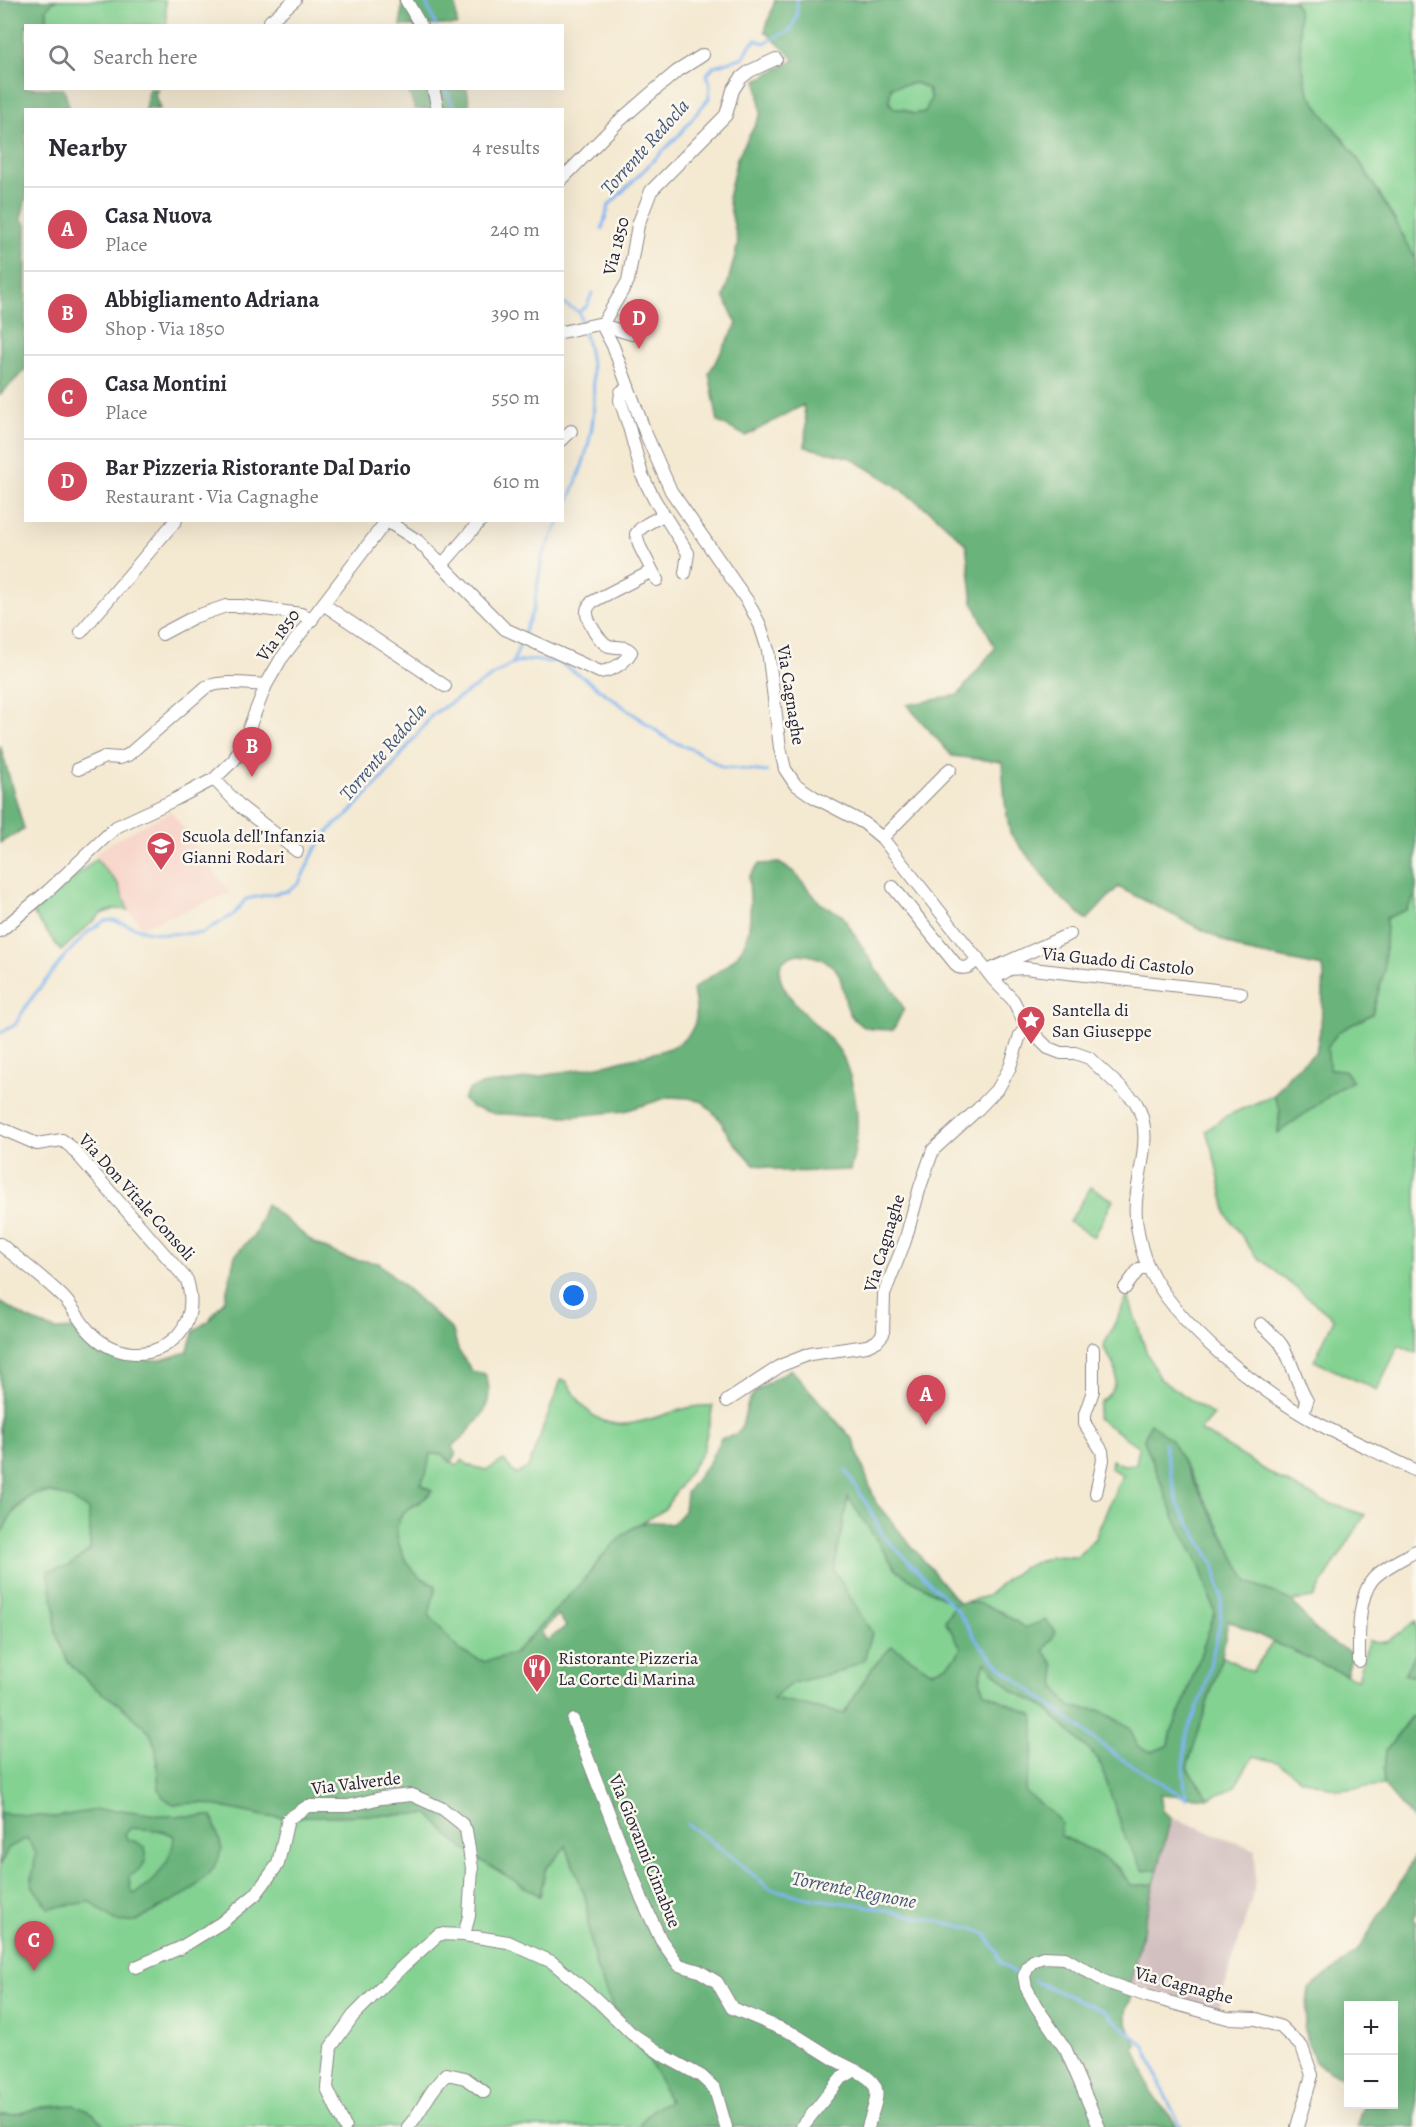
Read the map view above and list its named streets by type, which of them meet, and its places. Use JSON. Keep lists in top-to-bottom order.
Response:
{
  "streets": {
    "street": [
      "Via 1850",
      "Via Cagnaghe",
      "Via Guado di Castolo",
      "Via Don Vitale Consoli",
      "Via Valverde",
      "Via Giovanni Cimabue"
    ]
  },
  "crossings": [
    ["Via 1850", "Via Cagnaghe"],
    ["Via Cagnaghe", "Via Guado di Castolo"]
  ],
  "water": ["Torrente Redocla", "Torrente Regnone"],
  "places": {
    "school or university": ["Scuola dell'Infanzia Gianni Rodari"],
    "place": ["Santella di San Giuseppe"],
    "restaurant": ["Ristorante Pizzeria La Corte di Marina"]
  },
  "page": {
    "search": "Search here",
    "heading": ["Nearby", "4 results"],
    "list": [
      {
        "mark": "A",
        "name": "Casa Nuova",
        "note": "Place",
        "value": "240 m"
      },
      {
        "mark": "B",
        "name": "Abbigliamento Adriana",
        "note": "Shop · Via 1850",
        "value": "390 m"
      },
      {
        "mark": "C",
        "name": "Casa Montini",
        "note": "Place",
        "value": "550 m"
      },
      {
        "mark": "D",
        "name": "Bar Pizzeria Ristorante Dal Dario",
        "note": "Restaurant · Via Cagnaghe",
        "value": "610 m"
      }
    ],
    "pins": [
      "D",
      "B",
      "A",
      "C"
    ],
    "map_buttons": ["+", "−"]
  }
}
